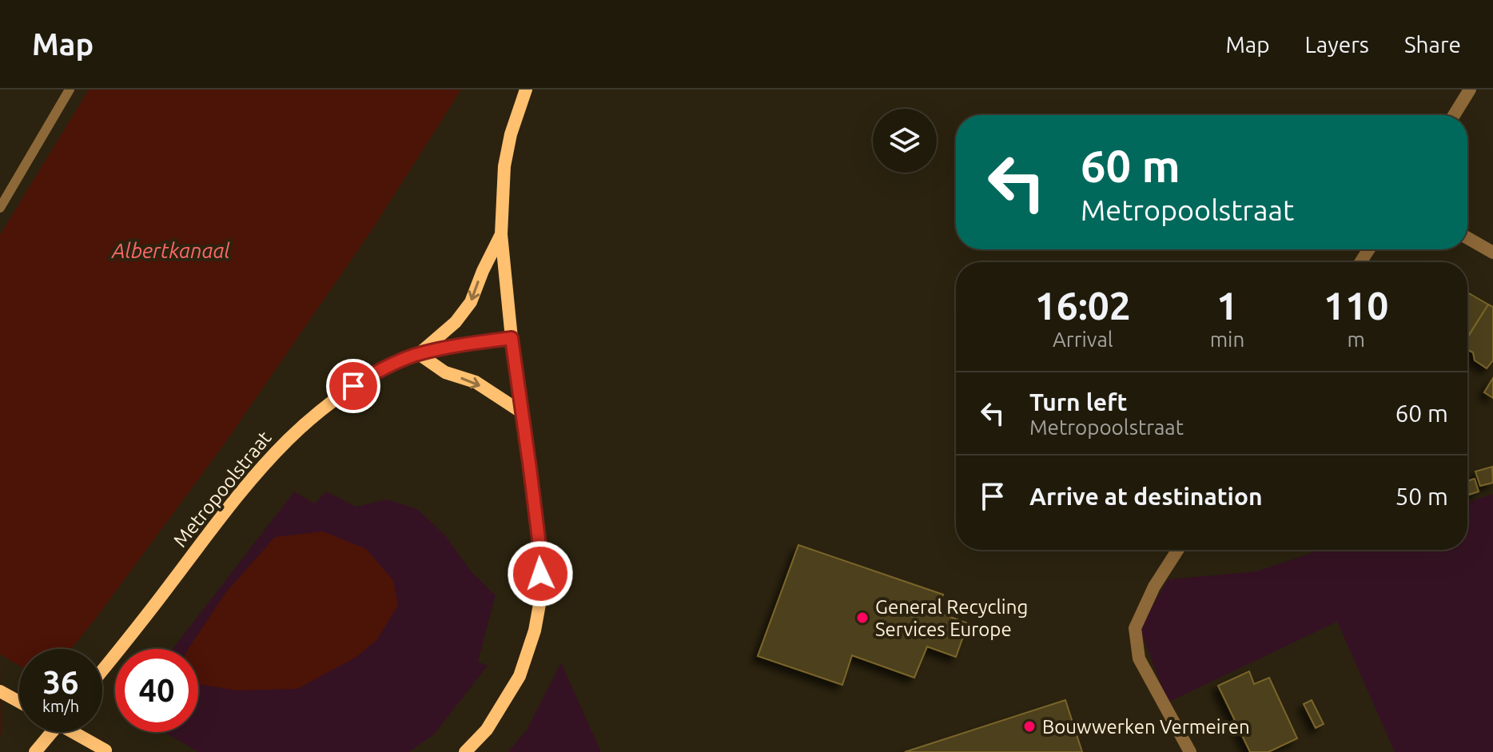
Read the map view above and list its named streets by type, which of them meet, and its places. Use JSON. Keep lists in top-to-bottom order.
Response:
{
  "streets": {
    "street": ["Metropoolstraat"]
  },
  "water": ["Albertkanaal"],
  "places": ["General Recycling Services Europe", "Bouwwerken Vermeiren"],
  "page": {
    "header": "Map",
    "nav": ["Map", "Layers", "Share"],
    "turn": ["60 m", "Metropoolstraat"],
    "eta": [
      "16:02",
      "Arrival",
      "1",
      "min",
      "110",
      "m"
    ],
    "list": [
      {
        "name": "Turn left",
        "note": "Metropoolstraat",
        "value": "60 m"
      },
      {
        "name": "Arrive at destination",
        "value": "50 m"
      }
    ],
    "speed": "36 km/h",
    "limit": "40"
  }
}
